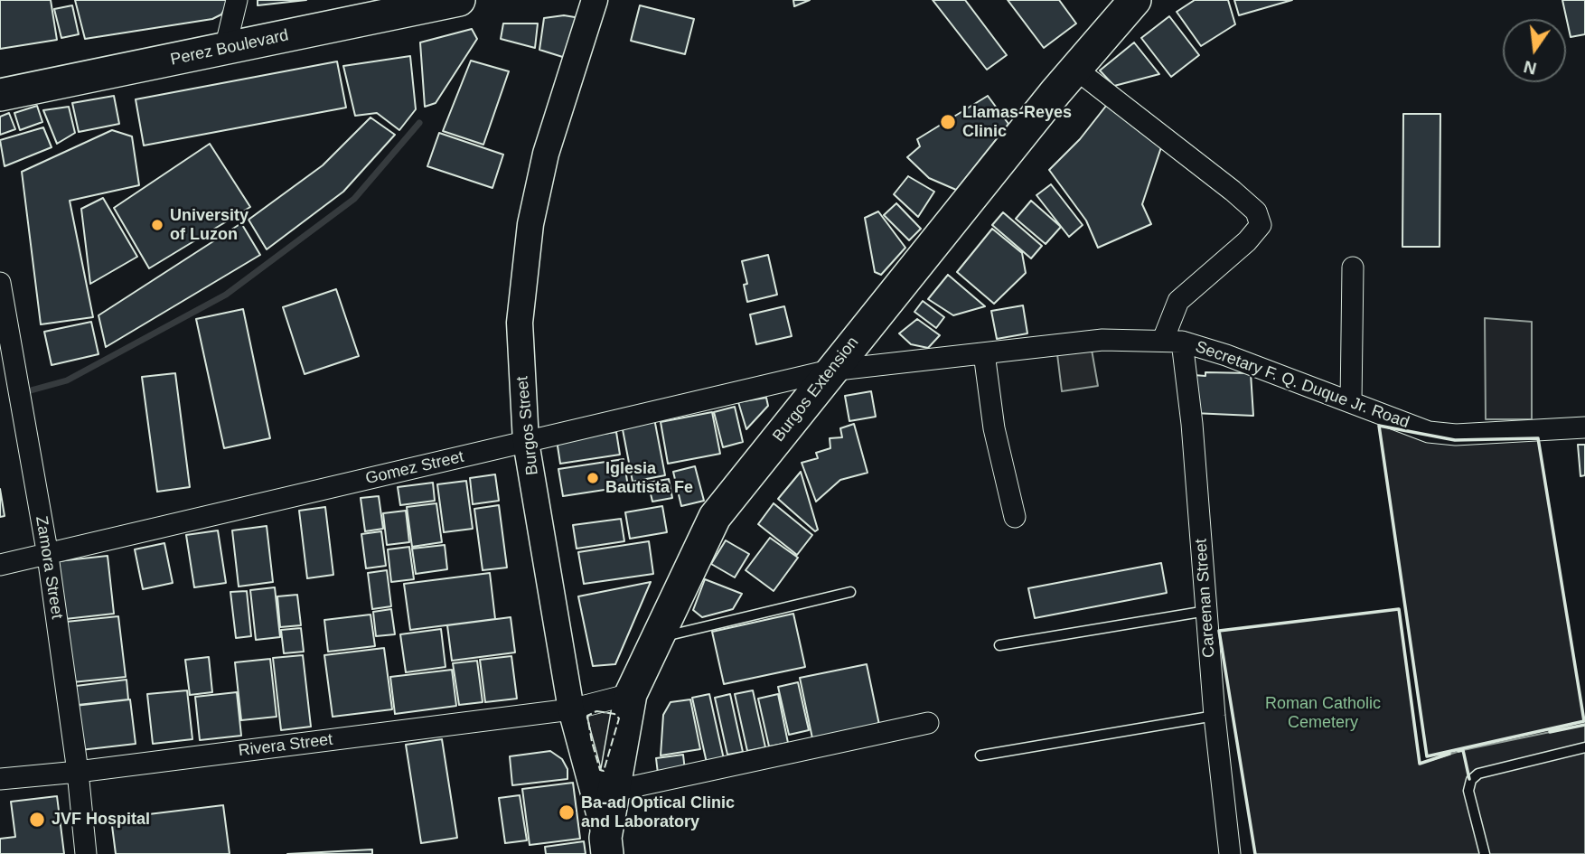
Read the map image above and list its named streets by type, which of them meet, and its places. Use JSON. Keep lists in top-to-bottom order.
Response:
{
  "streets": {
    "main road": ["Perez Boulevard", "Burgos Extension"],
    "street": [
      "Secretary F. Q. Duque Jr. Road",
      "Burgos Street",
      "Gomez Street",
      "Zamora Street",
      "Careenan Street",
      "Rivera Street"
    ]
  },
  "crossings": [
    ["Secretary F. Q. Duque Jr. Road", "Burgos Extension"],
    ["Secretary F. Q. Duque Jr. Road", "Gomez Street"],
    ["Secretary F. Q. Duque Jr. Road", "Careenan Street"],
    ["Burgos Extension", "Burgos Street"],
    ["Burgos Extension", "Gomez Street"],
    ["Burgos Extension", "Rivera Street"],
    ["Burgos Street", "Gomez Street"],
    ["Burgos Street", "Rivera Street"],
    ["Gomez Street", "Zamora Street"],
    ["Zamora Street", "Rivera Street"]
  ],
  "parks": ["Roman Catholic Cemetery"],
  "places": [
    "Llamas-Reyes Clinic",
    "University of Luzon",
    "Iglesia Bautista Fe",
    "Ba-ad Optical Clinic and Laboratory",
    "JVF Hospital"
  ],
  "north": "bottom"
}
